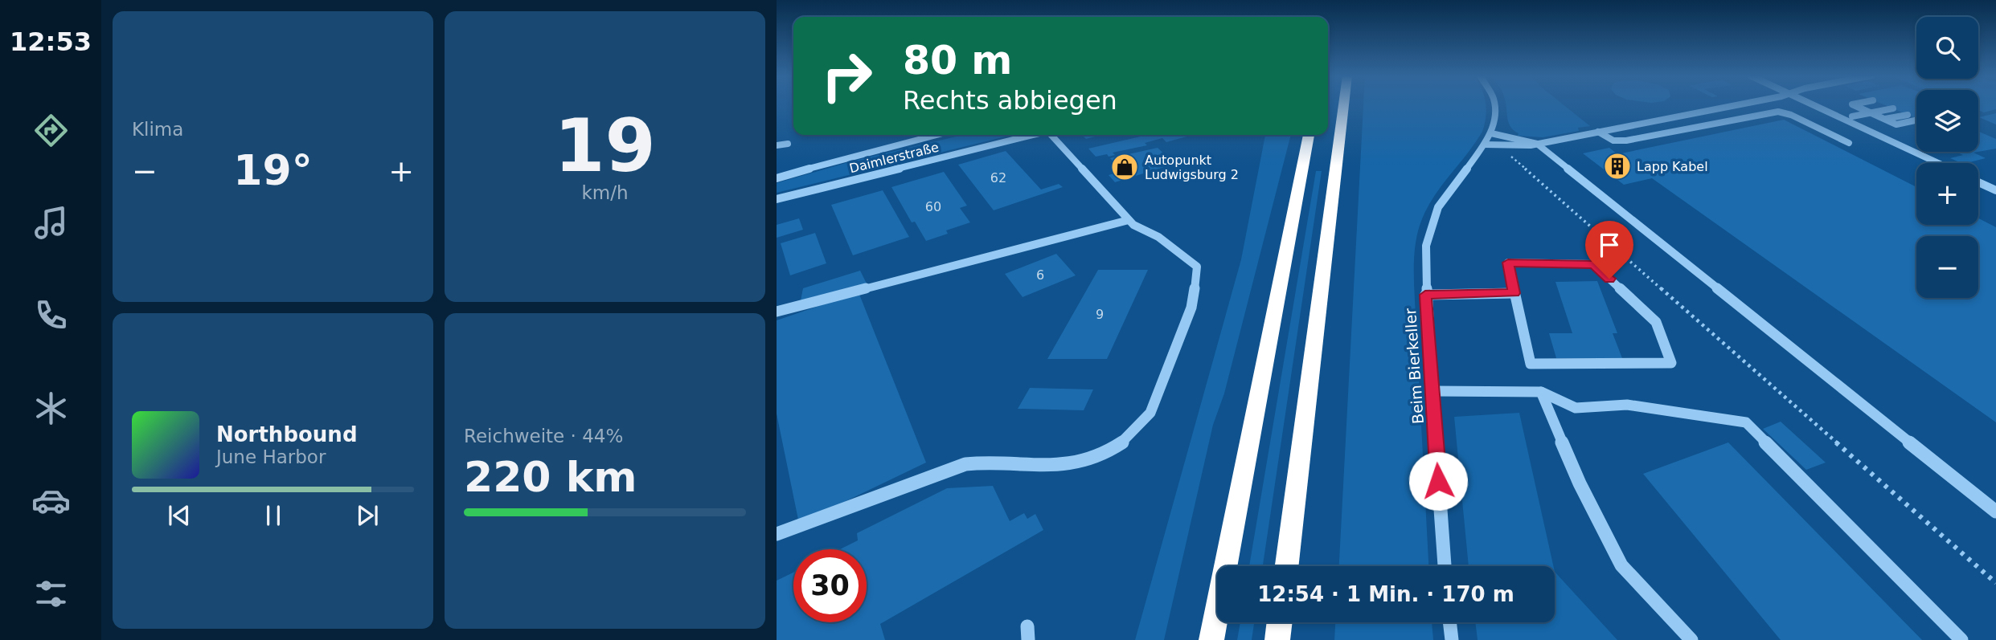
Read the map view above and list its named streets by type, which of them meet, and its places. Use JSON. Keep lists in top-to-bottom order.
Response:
{
  "streets": {
    "street": ["Daimlerstraße", "Beim Bierkeller"]
  },
  "places": {
    "building": ["Lapp Kabel"],
    "shop": ["Autopunkt Ludwigsburg 2"]
  },
  "house_numbers": [
    "62",
    "60",
    "6",
    "9"
  ],
  "page": {
    "tabs": "12:53",
    "tile": [
      "Klima",
      ["19", "km/h"],
      ["Reichweite · 44%", "220 km"]
    ],
    "map_buttons": ["+", "−"],
    "turn": ["80 m", "Rechts abbiegen"],
    "heat": ["−", "19°", "+"],
    "song": ["Northbound", "June Harbor"],
    "limit": "30",
    "trip": "12:54 · 1 Min. · 170 m"
  }
}
